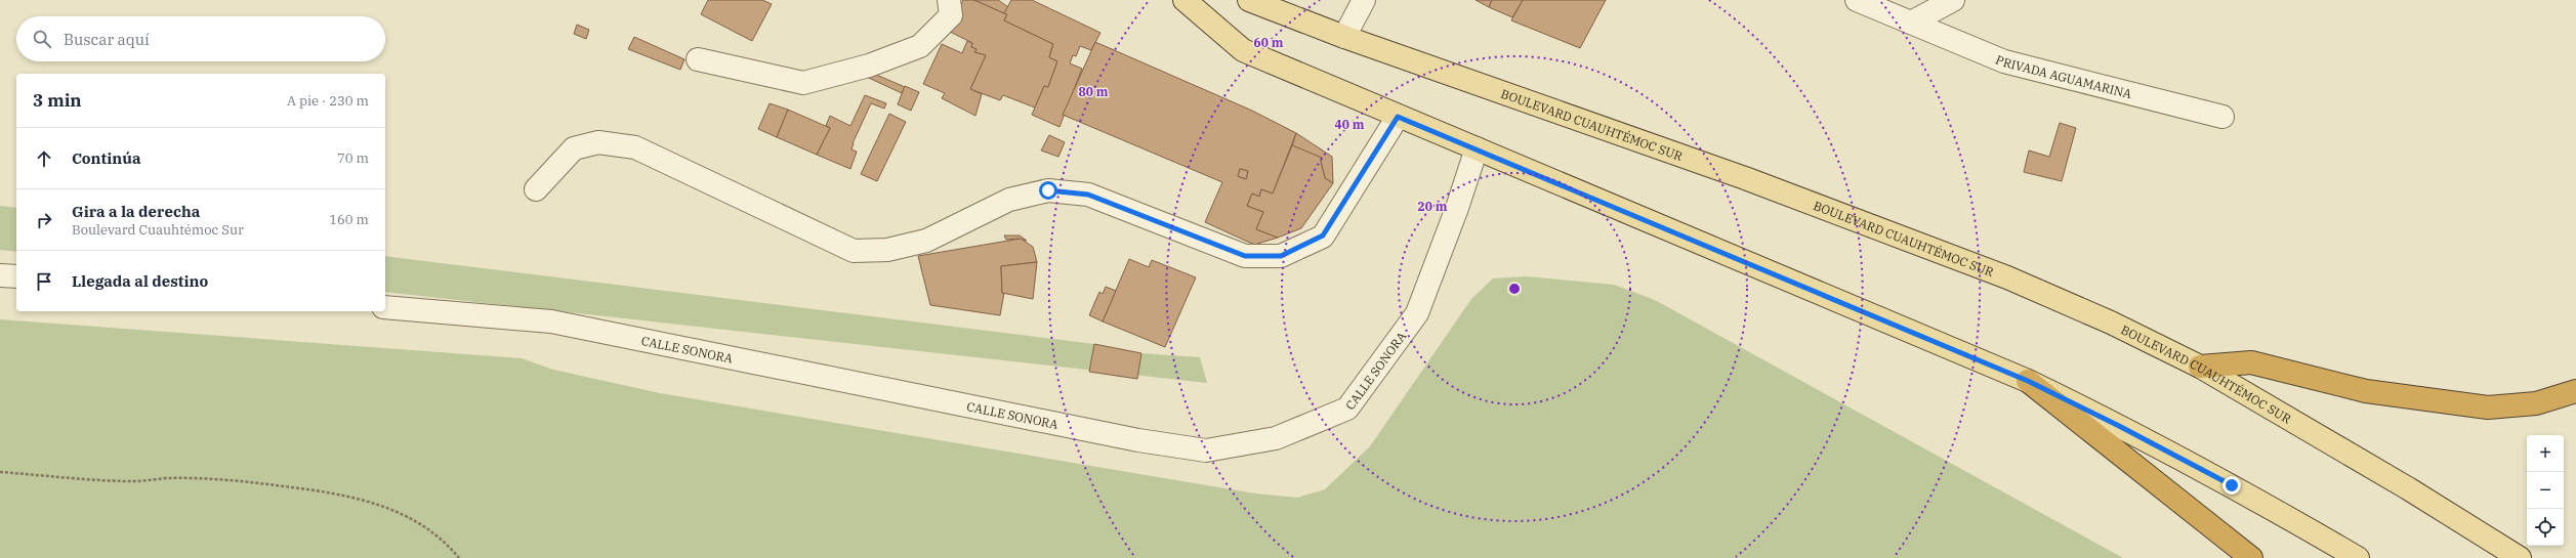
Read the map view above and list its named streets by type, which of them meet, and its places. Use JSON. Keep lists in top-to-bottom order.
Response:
{
  "streets": {
    "main road": ["BOULEVARD CUAUHTÉMOC SUR"],
    "street": ["PRIVADA AGUAMARINA", "CALLE SONORA"]
  },
  "page": {
    "search": "Buscar aquí",
    "heading": ["3 min", "A pie · 230 m"],
    "list": [
      ["Continúa", "70 m"],
      ["Gira a la derecha", "Boulevard Cuauhtémoc Sur", "160 m"],
      "Llegada al destino"
    ],
    "map_buttons": ["+", "−"]
  },
  "rings": [
    "60 m",
    "80 m",
    "40 m",
    "20 m"
  ]
}
